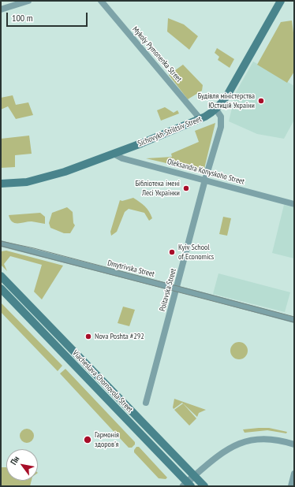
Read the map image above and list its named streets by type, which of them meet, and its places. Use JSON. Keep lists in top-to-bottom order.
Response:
{
  "streets": {
    "main road": ["Sichovykh Striltsiv Street", "Viacheslava Chornovola Street"],
    "street": [
      "Mykoly Pymonenka Street",
      "Oleksandra Konyskoho Street",
      "Dmytrivska Street",
      "Poltavska Street"
    ]
  },
  "crossings": [
    ["Mykoly Pymonenka Street", "Sichovykh Striltsiv Street"],
    ["Sichovykh Striltsiv Street", "Oleksandra Konyskoho Street"],
    ["Sichovykh Striltsiv Street", "Poltavska Street"],
    ["Oleksandra Konyskoho Street", "Poltavska Street"],
    ["Dmytrivska Street", "Poltavska Street"]
  ],
  "places": [
    "Будівля міністерства Юстицій України",
    "Бібліотека імені Лесі Українки",
    "Kyiv School of Economics",
    "Nova Poshta #292",
    "Гармонія здоров'я"
  ],
  "scale_bar": "100 m",
  "north": "top left"
}
